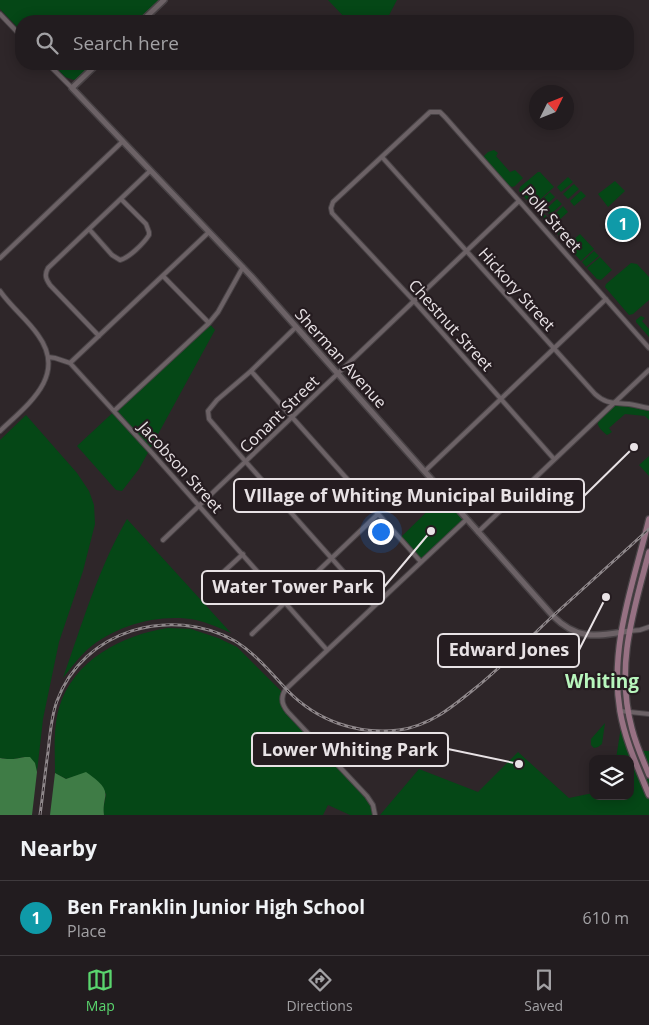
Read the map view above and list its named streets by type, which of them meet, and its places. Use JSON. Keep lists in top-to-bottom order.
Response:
{
  "streets": {
    "street": [
      "Polk Street",
      "Hickory Street",
      "Chestnut Street",
      "Sherman Avenue",
      "Conant Street",
      "Jacobson Street"
    ]
  },
  "crossings": [
    ["Polk Street", "Hickory Street"],
    ["Polk Street", "Chestnut Street"],
    ["Polk Street", "Conant Street"],
    ["Hickory Street", "Chestnut Street"],
    ["Hickory Street", "Conant Street"],
    ["Chestnut Street", "Conant Street"],
    ["Sherman Avenue", "Conant Street"],
    ["Conant Street", "Jacobson Street"]
  ],
  "districts": ["Whiting"],
  "places": [
    "VIllage of Whiting Municipal Building",
    "Water Tower Park",
    "Edward Jones",
    "Lower Whiting Park"
  ],
  "north": "top right",
  "page": {
    "search": "Search here",
    "pins": "1",
    "heading": "Nearby",
    "list": [
      {
        "mark": "1",
        "name": "Ben Franklin Junior High School",
        "note": "Place",
        "value": "610 m"
      }
    ],
    "nav": ["Map", "Directions", "Saved"]
  }
}
